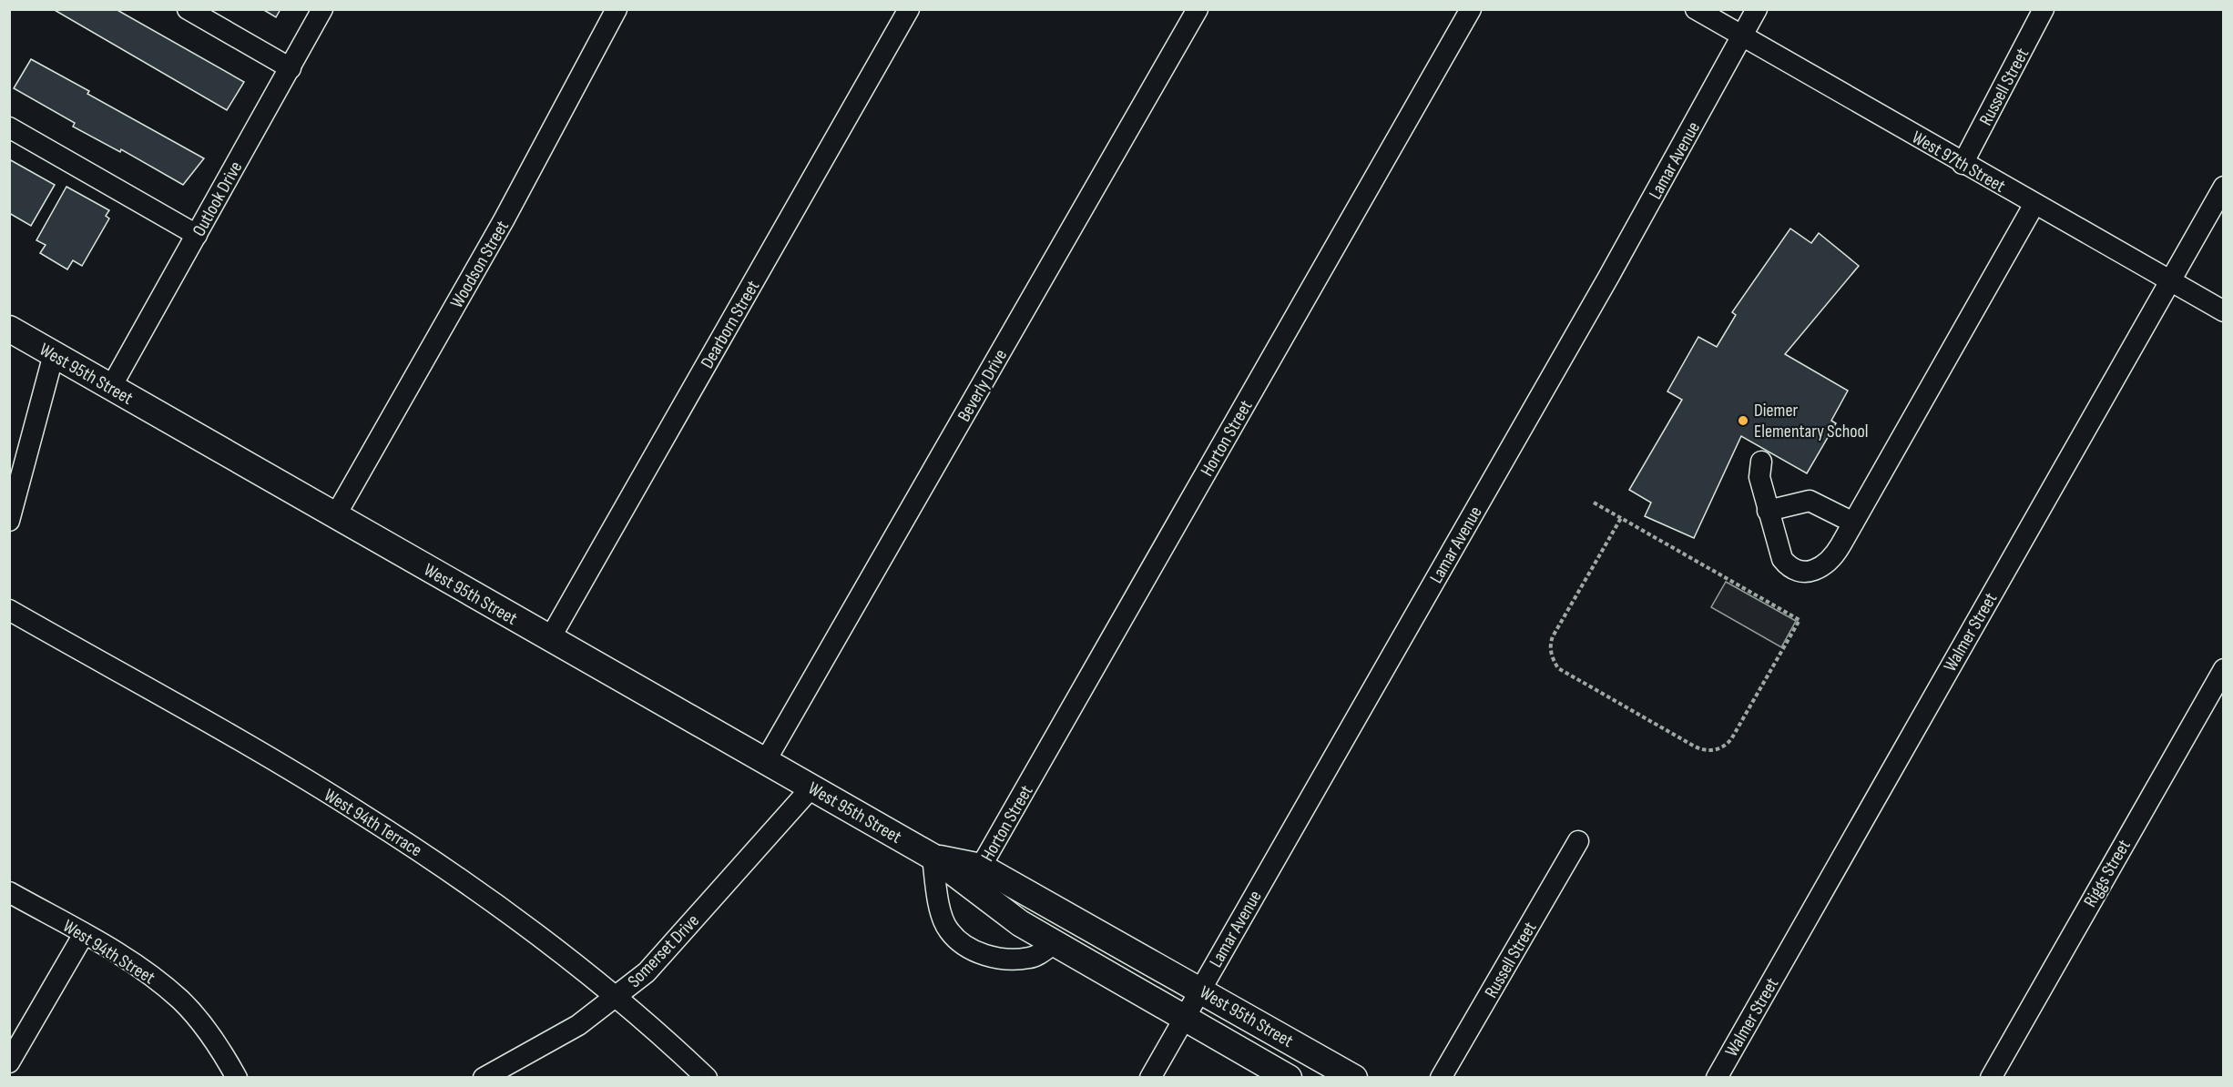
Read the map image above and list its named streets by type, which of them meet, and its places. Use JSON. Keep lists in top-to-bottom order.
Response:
{
  "streets": {
    "main road": ["West 95th Street"],
    "street": [
      "Russell Street",
      "Lamar Avenue",
      "West 97th Street",
      "Outlook Drive",
      "Woodson Street",
      "Dearborn Street",
      "Beverly Drive",
      "Horton Street",
      "Walmer Street",
      "West 94th Terrace",
      "Riggs Street",
      "Somerset Drive",
      "West 94th Street"
    ]
  },
  "crossings": [
    ["Russell Street", "West 97th Street"],
    ["Lamar Avenue", "West 97th Street"],
    ["Lamar Avenue", "West 95th Street"],
    ["West 97th Street", "Walmer Street"],
    ["Outlook Drive", "West 95th Street"],
    ["Woodson Street", "West 95th Street"],
    ["Dearborn Street", "West 95th Street"],
    ["West 95th Street", "Beverly Drive"],
    ["West 95th Street", "Horton Street"],
    ["West 95th Street", "Somerset Drive"],
    ["West 94th Terrace", "Somerset Drive"]
  ],
  "places": ["Diemer Elementary School"]
}
